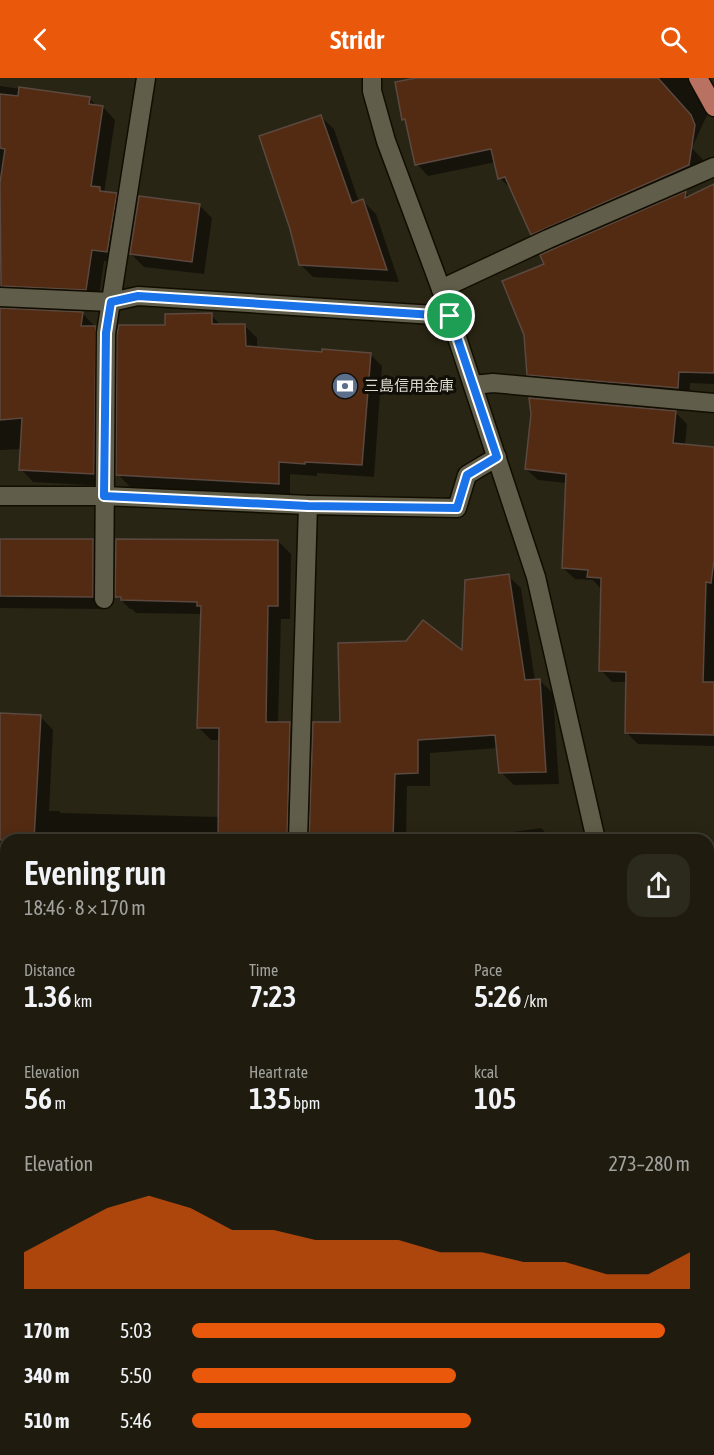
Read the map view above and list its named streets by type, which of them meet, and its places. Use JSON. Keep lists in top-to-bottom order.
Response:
{
  "places": {
    "bank": ["三島信用金庫"]
  },
  "page": {
    "header": "Stridr",
    "heading": ["Evening run", "18:46 · 8 × 170 m"],
    "stats": [
      ["Distance", "1.36 km"],
      ["Time", "7:23"],
      ["Pace", "5:26 /km"],
      ["Elevation", "56 m"],
      ["Heart rate", "135 bpm"],
      ["kcal", "105"]
    ],
    "chart": ["Elevation", "273–280 m"],
    "list": [
      {
        "name": "170 m",
        "note": "5:03"
      },
      {
        "name": "340 m",
        "note": "5:50"
      },
      {
        "name": "510 m",
        "note": "5:46"
      }
    ]
  }
}
